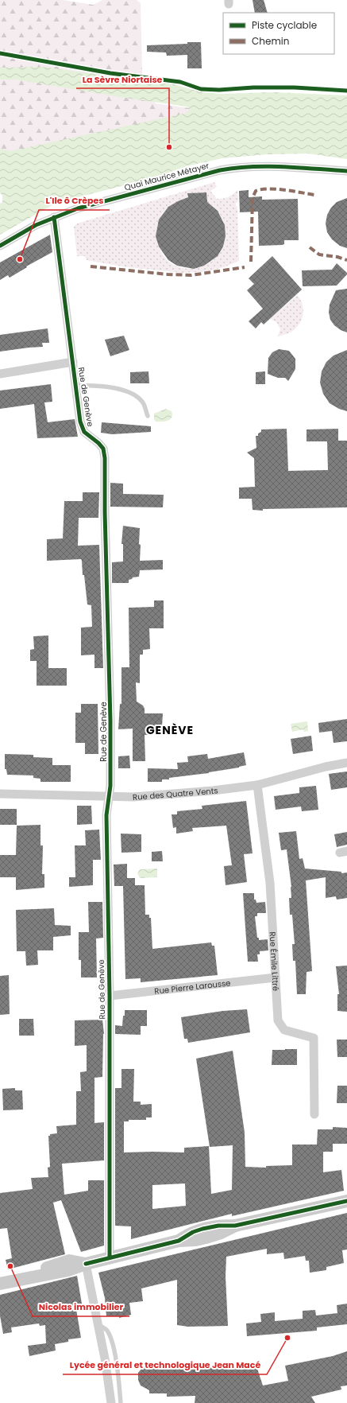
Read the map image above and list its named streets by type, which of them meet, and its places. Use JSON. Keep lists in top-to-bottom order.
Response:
{
  "streets": {
    "street": [
      "Quai Maurice Métayer",
      "Rue de Genève",
      "Rue des Quatre Vents",
      "Rue Émile Littré",
      "Rue Pierre Larousse"
    ]
  },
  "crossings": [
    ["Quai Maurice Métayer", "Rue de Genève"],
    ["Rue de Genève", "Rue des Quatre Vents"],
    ["Rue de Genève", "Rue Pierre Larousse"],
    ["Rue des Quatre Vents", "Rue Émile Littré"],
    ["Rue Émile Littré", "Rue Pierre Larousse"]
  ],
  "districts": ["GENÈVE"],
  "places": [
    "La Sèvre Niortaise",
    "L'Ile ô Crèpes",
    "Nicolas immobilier",
    "Lycée général et technologique Jean Macé"
  ],
  "legend": ["Piste cyclable", "Chemin"]
}
